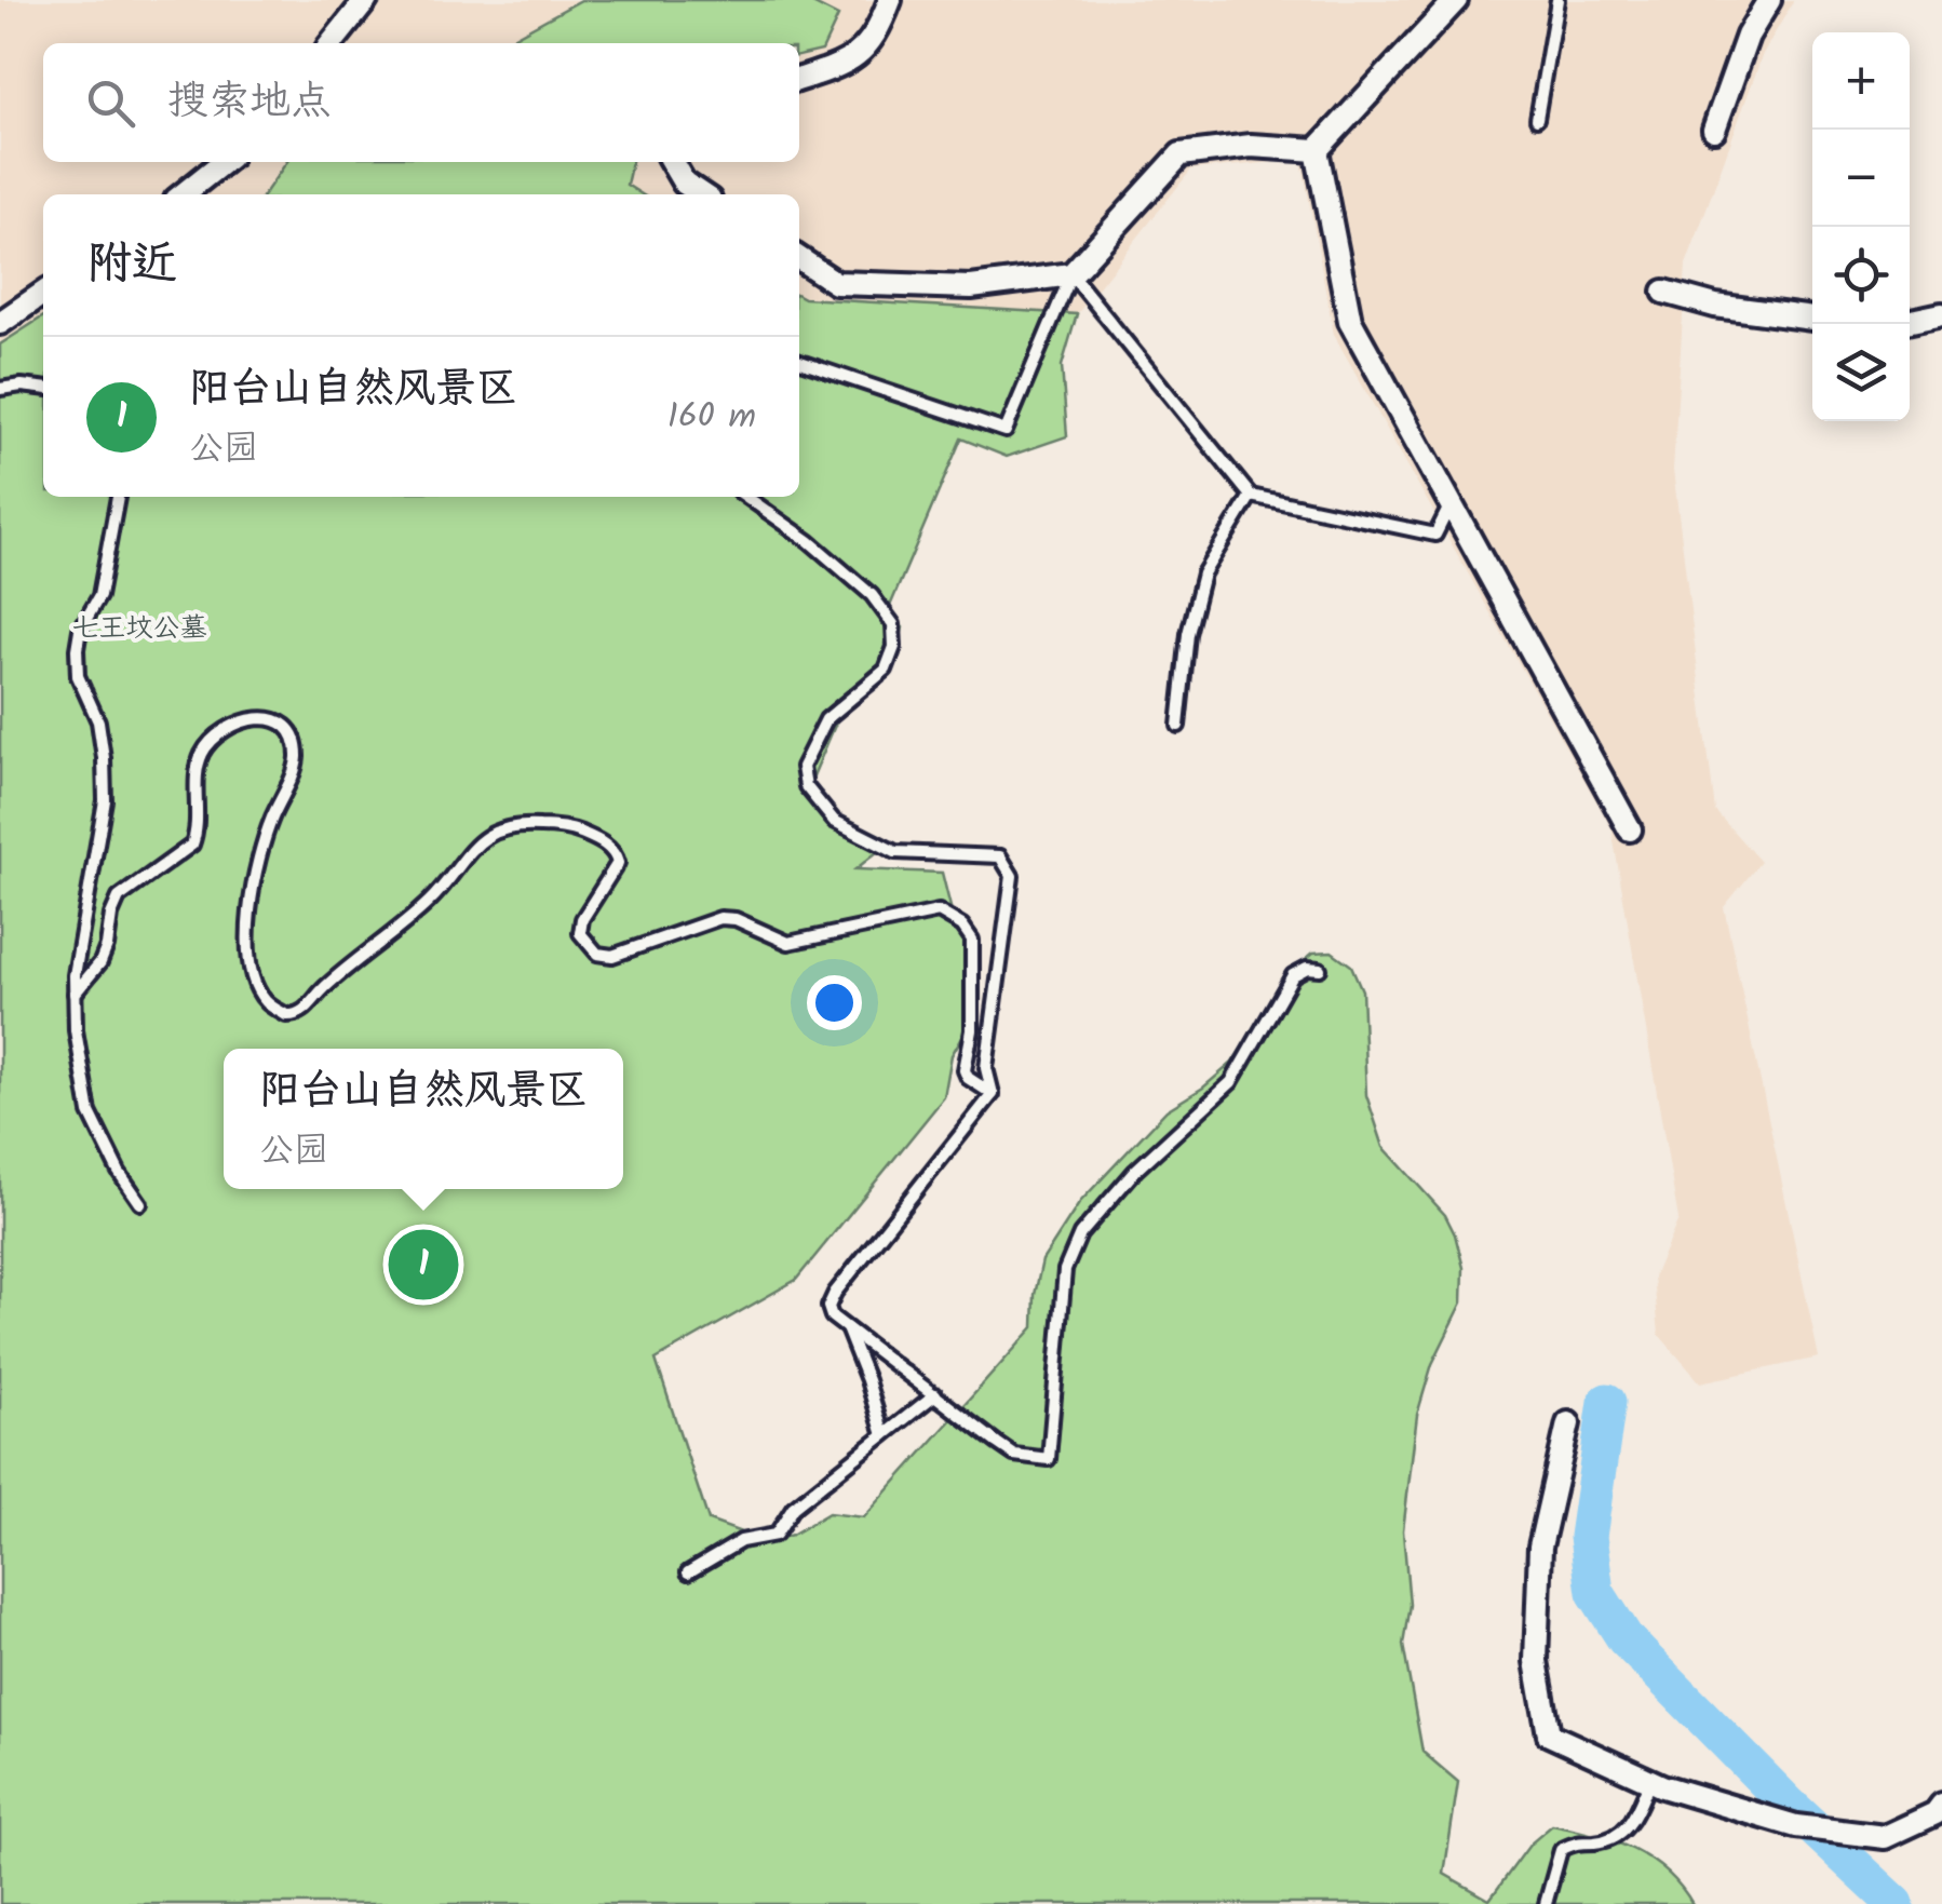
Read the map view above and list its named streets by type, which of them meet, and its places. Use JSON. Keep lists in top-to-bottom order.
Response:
{
  "parks": ["七王坟公墓"],
  "page": {
    "map_buttons": ["+", "−"],
    "search": "搜索地点",
    "heading": "附近",
    "list": [
      {
        "mark": "1",
        "name": "阳台山自然风景区",
        "note": "公园",
        "value": "160 m"
      }
    ],
    "popup": ["阳台山自然风景区", "公园"],
    "pins": "1"
  }
}
